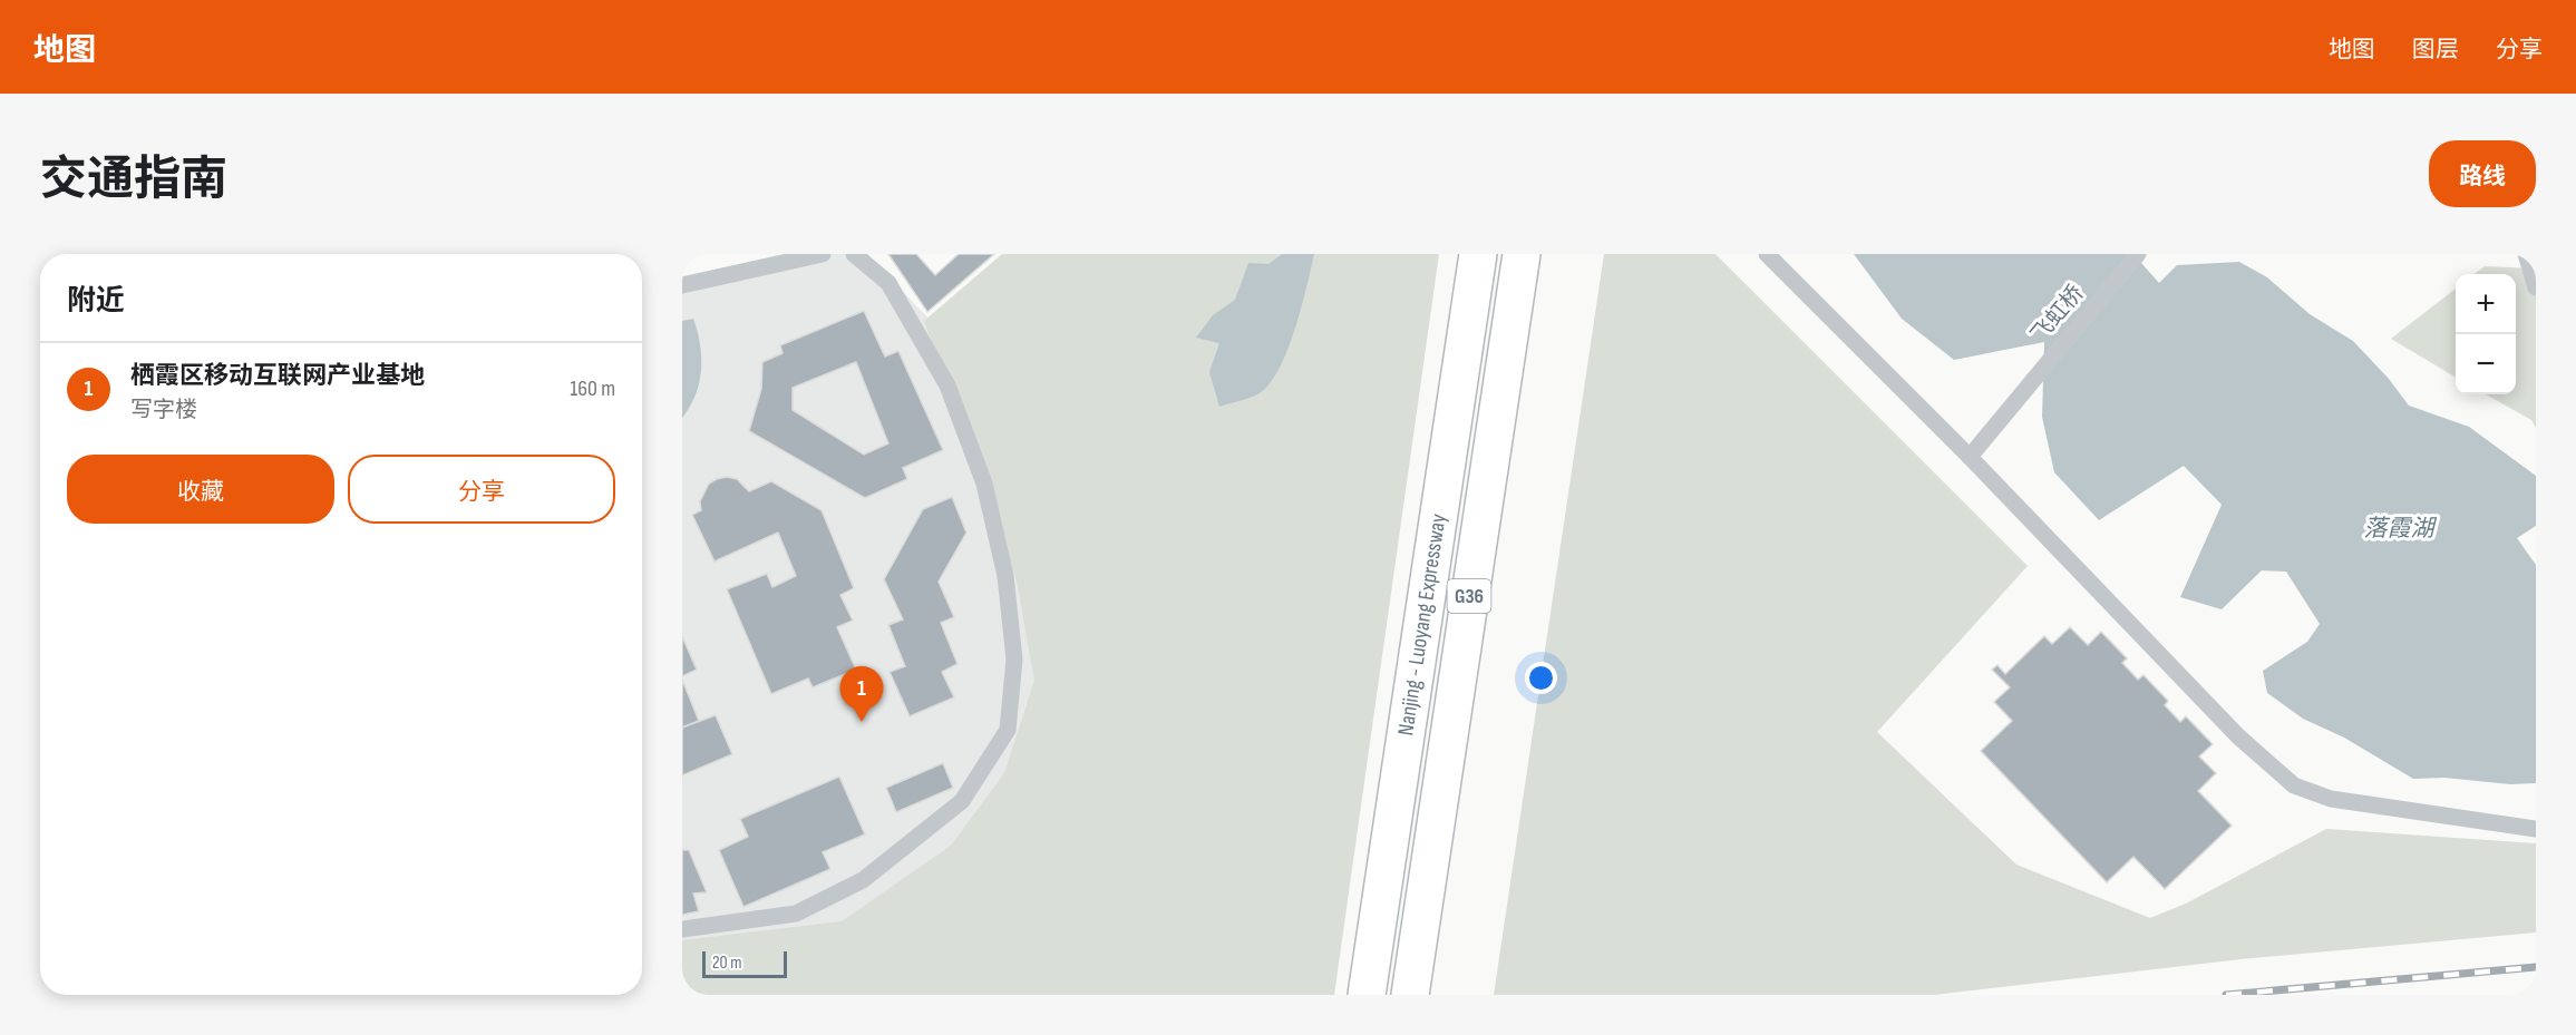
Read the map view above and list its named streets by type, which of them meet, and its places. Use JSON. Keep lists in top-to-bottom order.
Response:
{
  "streets": {
    "highway": ["G36", "Nanjing - Luoyang Expressway"],
    "lane": ["飞虹桥"]
  },
  "water": ["落霞湖"],
  "scale_bar": "20 m",
  "page": {
    "header": "地图",
    "nav": ["地图", "图层", "分享"],
    "title": "交通指南",
    "buttons": [
      "路线",
      ["收藏", "分享"]
    ],
    "heading": "附近",
    "map_buttons": ["+", "−"],
    "list": [
      {
        "mark": "1",
        "name": "栖霞区移动互联网产业基地",
        "note": "写字楼",
        "value": "160 m"
      }
    ],
    "pins": "1",
    "scale": "20 m"
  }
}
